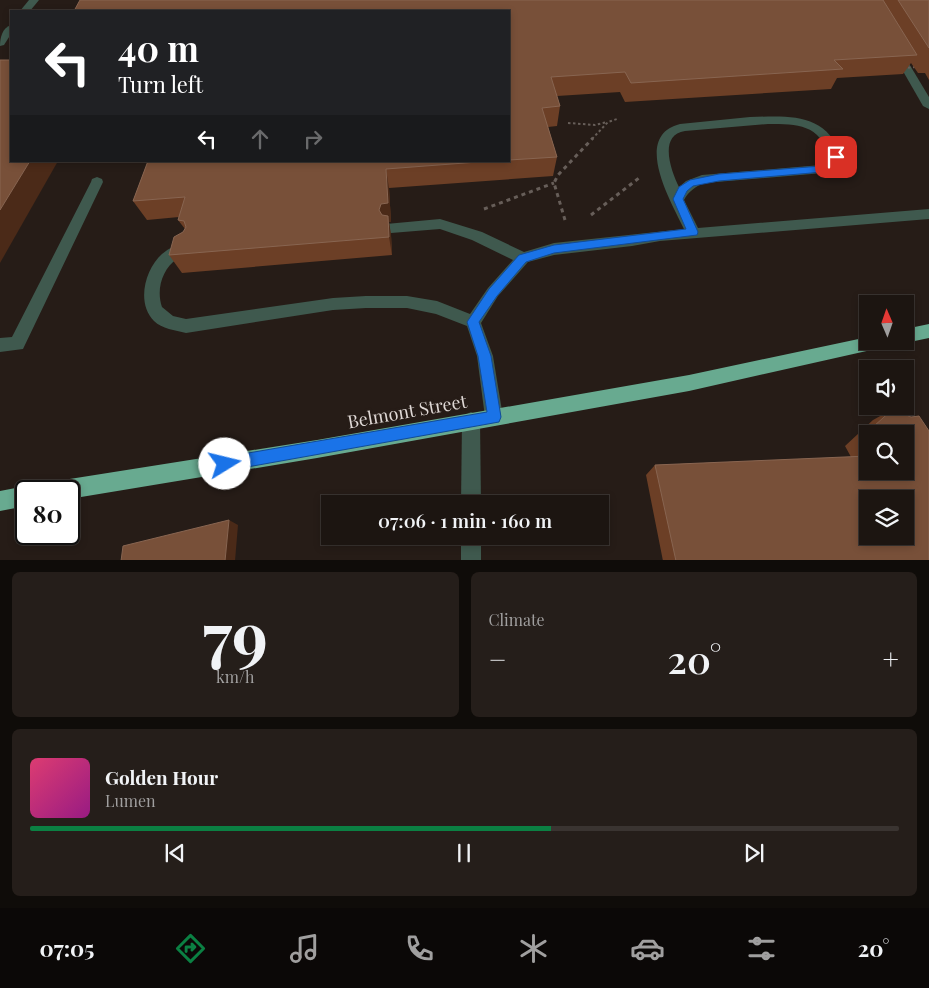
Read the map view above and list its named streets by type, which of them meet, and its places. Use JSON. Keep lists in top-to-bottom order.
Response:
{
  "streets": {
    "highway": ["Belmont Street"]
  },
  "north": "top",
  "page": {
    "turn": ["40 m", "Turn left"],
    "limit": "80",
    "trip": "07:06 · 1 min · 160 m",
    "tile": [
      ["79", "km/h"],
      "Climate"
    ],
    "heat": ["−", "20°", "+"],
    "song": ["Golden Hour", "Lumen"],
    "tabs": ["07:05", "20°"]
  }
}
